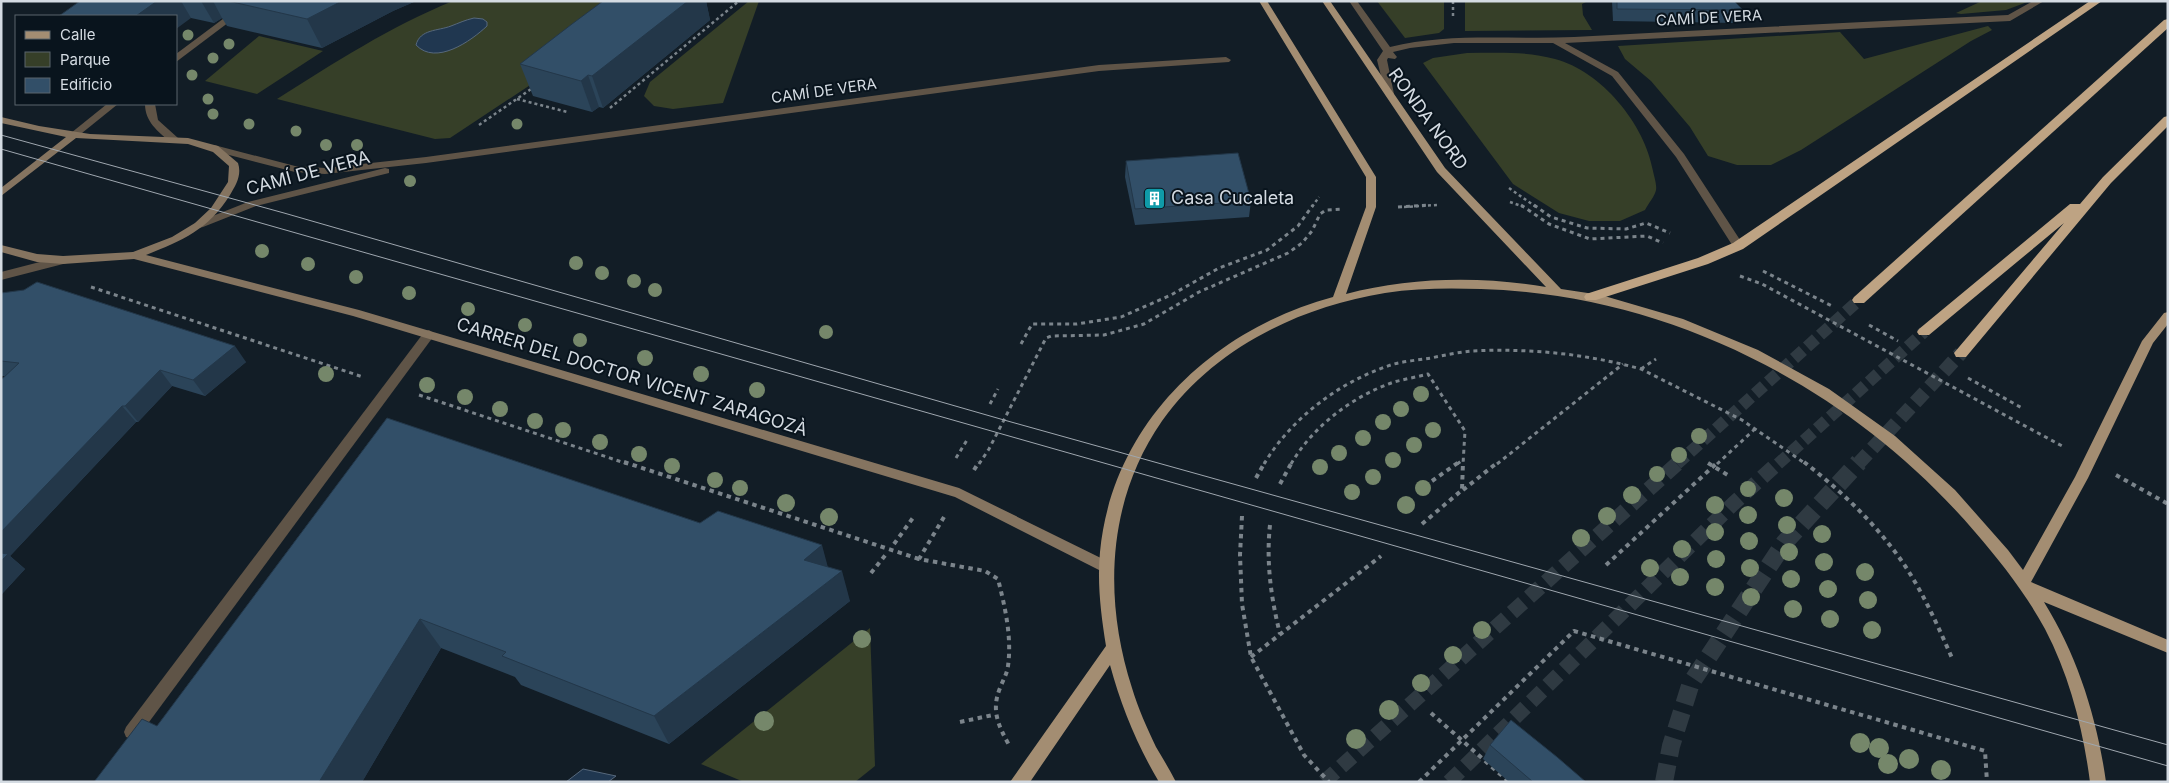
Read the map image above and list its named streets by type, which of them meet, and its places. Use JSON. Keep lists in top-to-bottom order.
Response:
{
  "streets": {
    "main road": ["RONDA NORD"],
    "street": ["CAMÍ DE VERA", "CARRER DEL DOCTOR VICENT ZARAGOZÀ"]
  },
  "places": {
    "building": ["Casa Cucaleta"]
  },
  "legend": ["Calle", "Parque", "Edificio"]
}
